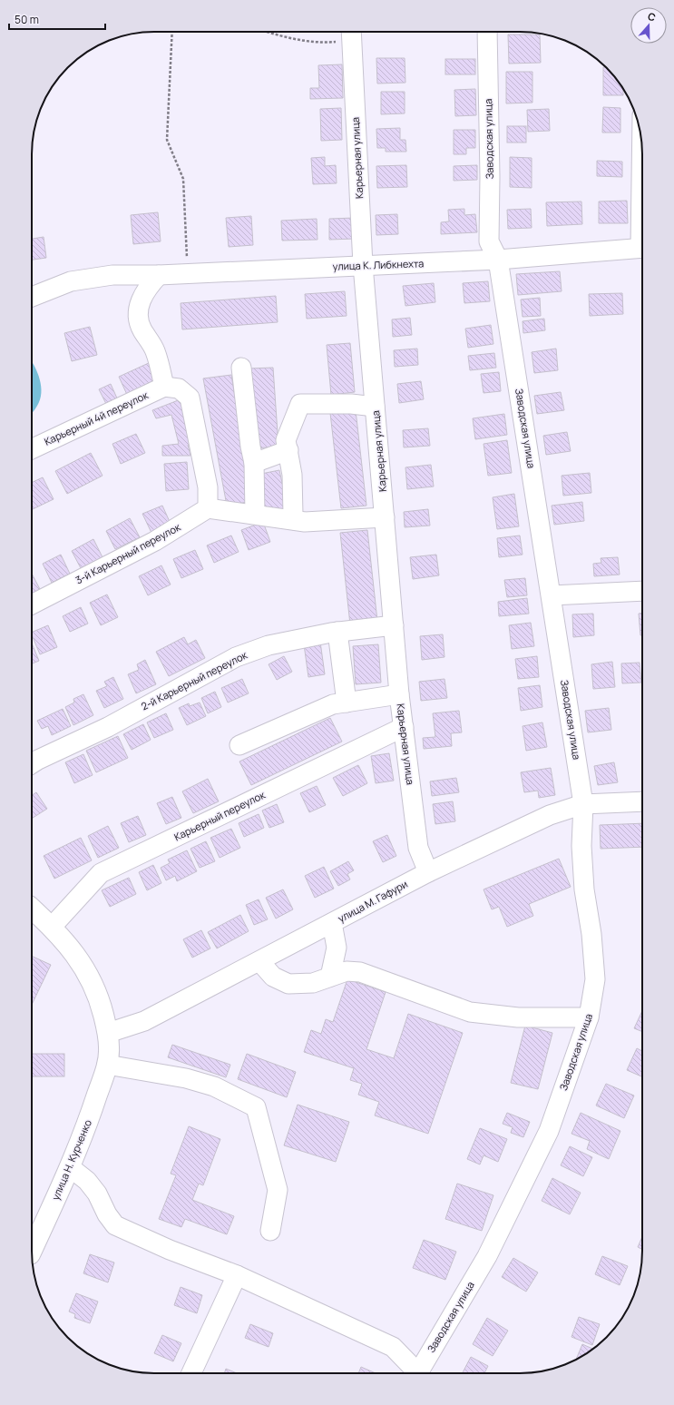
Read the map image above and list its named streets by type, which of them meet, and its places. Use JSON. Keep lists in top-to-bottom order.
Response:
{
  "streets": {
    "main road": ["улица Н. Курченко"],
    "street": [
      "Заводская улица",
      "Карьерная улица",
      "улица К. Либкнехта",
      "Карьерный 4й переулок",
      "3-й Карьерный переулок",
      "2-й Карьерный переулок",
      "Карьерный переулок",
      "улица М. Гафури"
    ]
  },
  "crossings": [
    ["Заводская улица", "улица К. Либкнехта"],
    ["Заводская улица", "улица М. Гафури"],
    ["Карьерная улица", "улица К. Либкнехта"],
    ["Карьерная улица", "2-й Карьерный переулок"],
    ["Карьерная улица", "Карьерный переулок"],
    ["Карьерная улица", "улица М. Гафури"],
    ["Карьерный переулок", "улица Н. Курченко"],
    ["улица М. Гафури", "улица Н. Курченко"]
  ],
  "scale_bar": "50 m",
  "north": "top"
}
